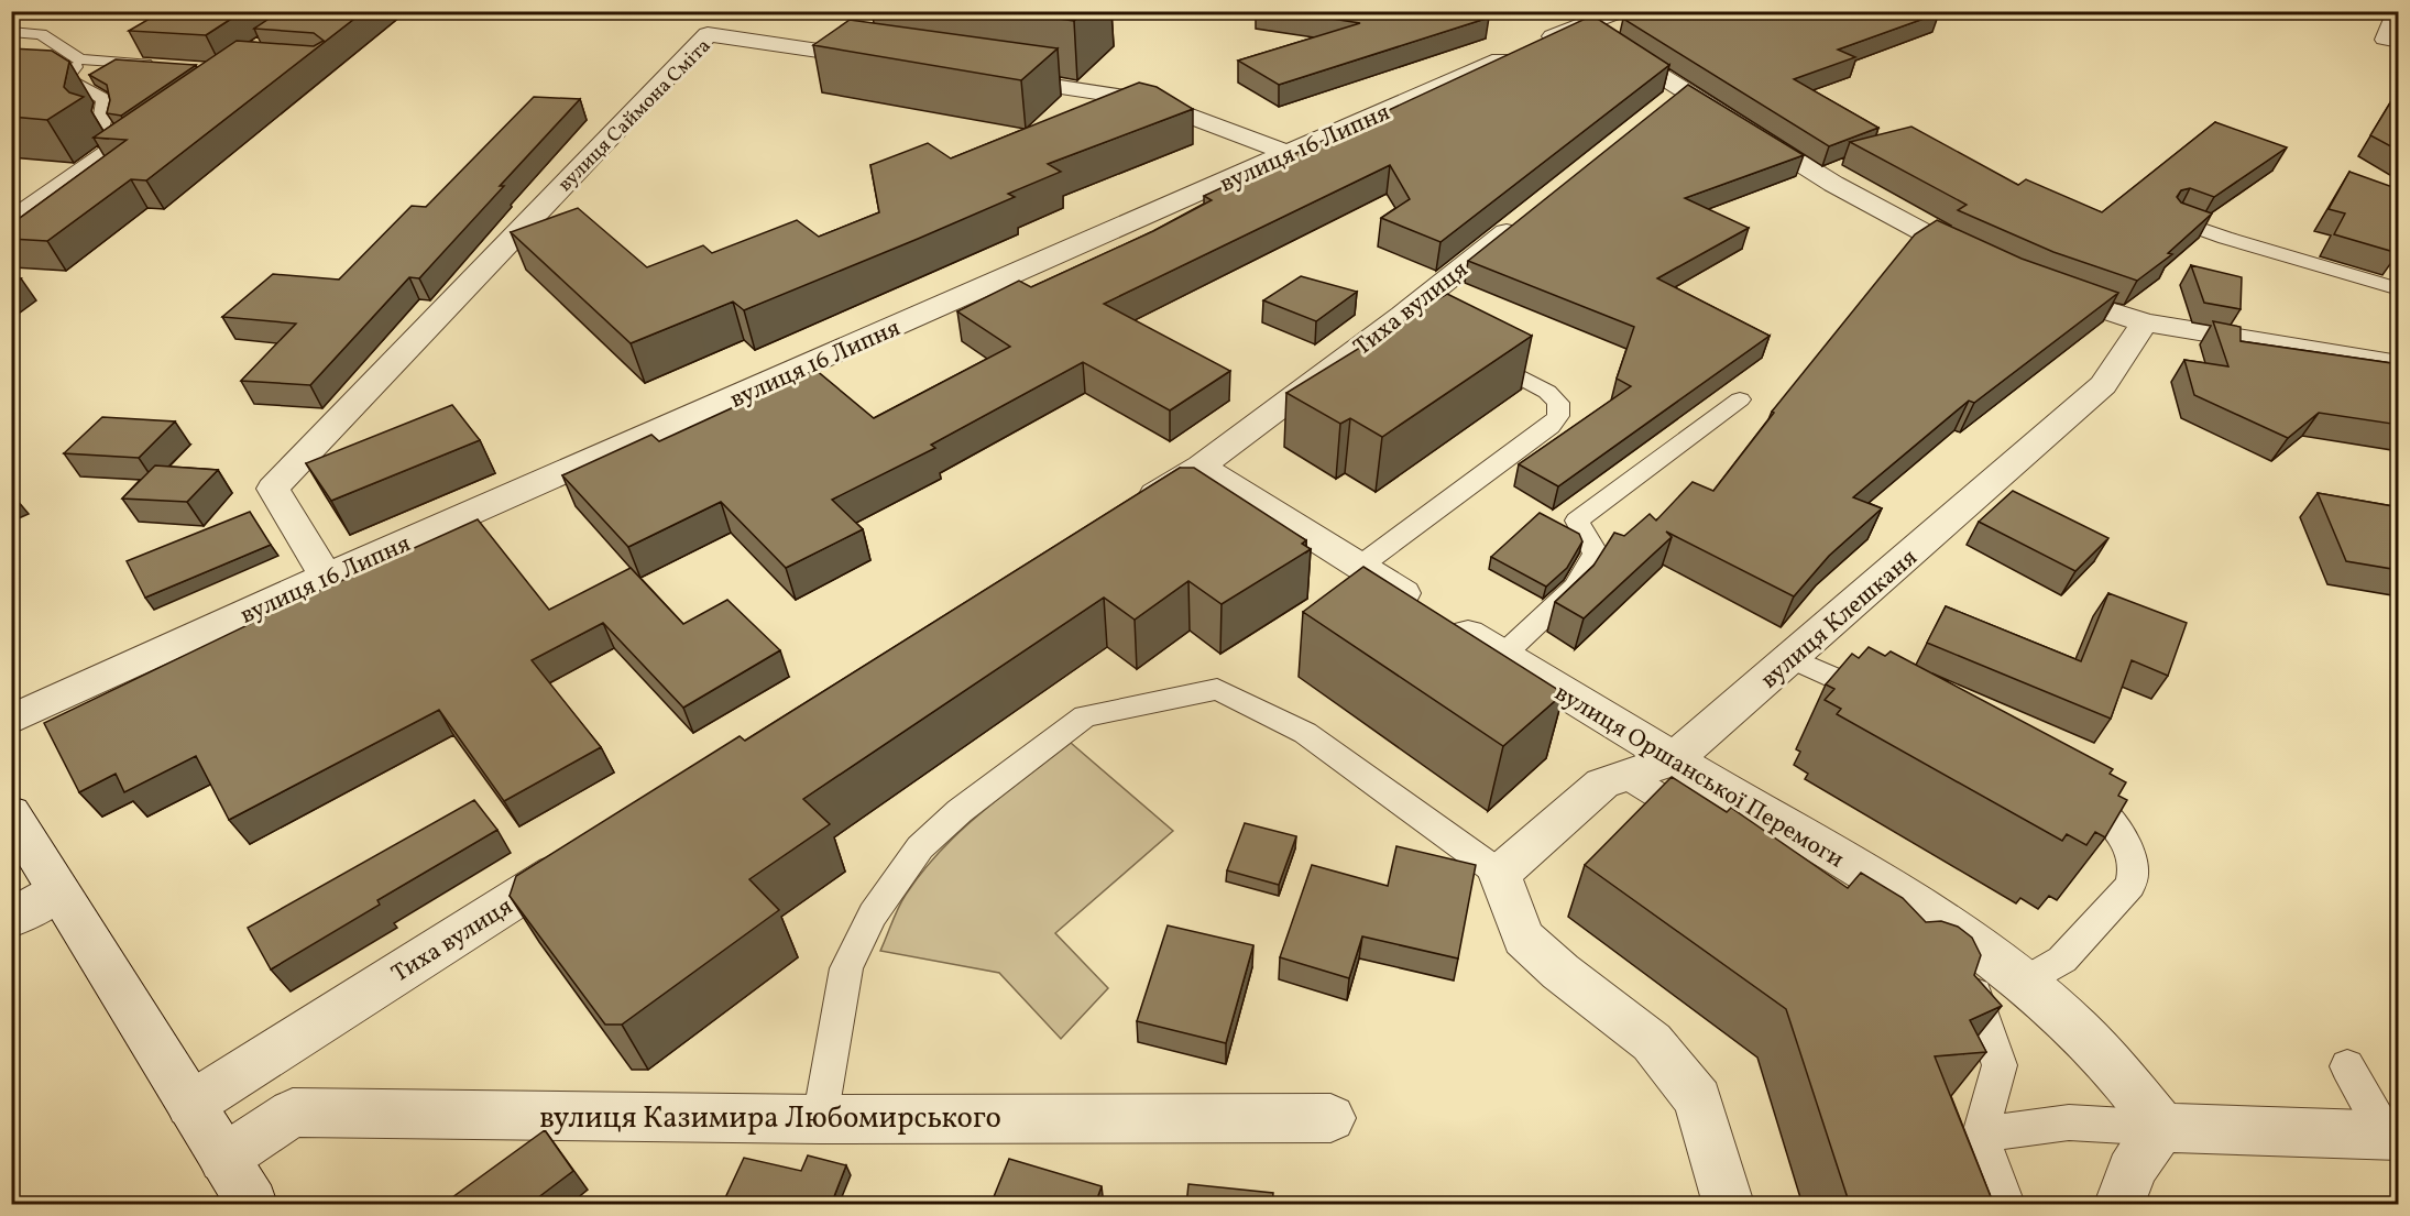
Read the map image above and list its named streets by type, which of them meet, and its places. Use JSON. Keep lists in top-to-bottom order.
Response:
{
  "streets": {
    "street": [
      "вулиця Саймона Сміта",
      "вулиця 16 Липня",
      "Тиха вулиця",
      "вулиця Клешканя",
      "вулиця Оршанської Перемоги",
      "вулиця Казимира Любомирського"
    ]
  },
  "crossings": [
    ["вулиця Саймона Сміта", "вулиця 16 Липня"],
    ["Тиха вулиця", "вулиця Оршанської Перемоги"],
    ["вулиця Клешканя", "вулиця Оршанської Перемоги"]
  ]
}
